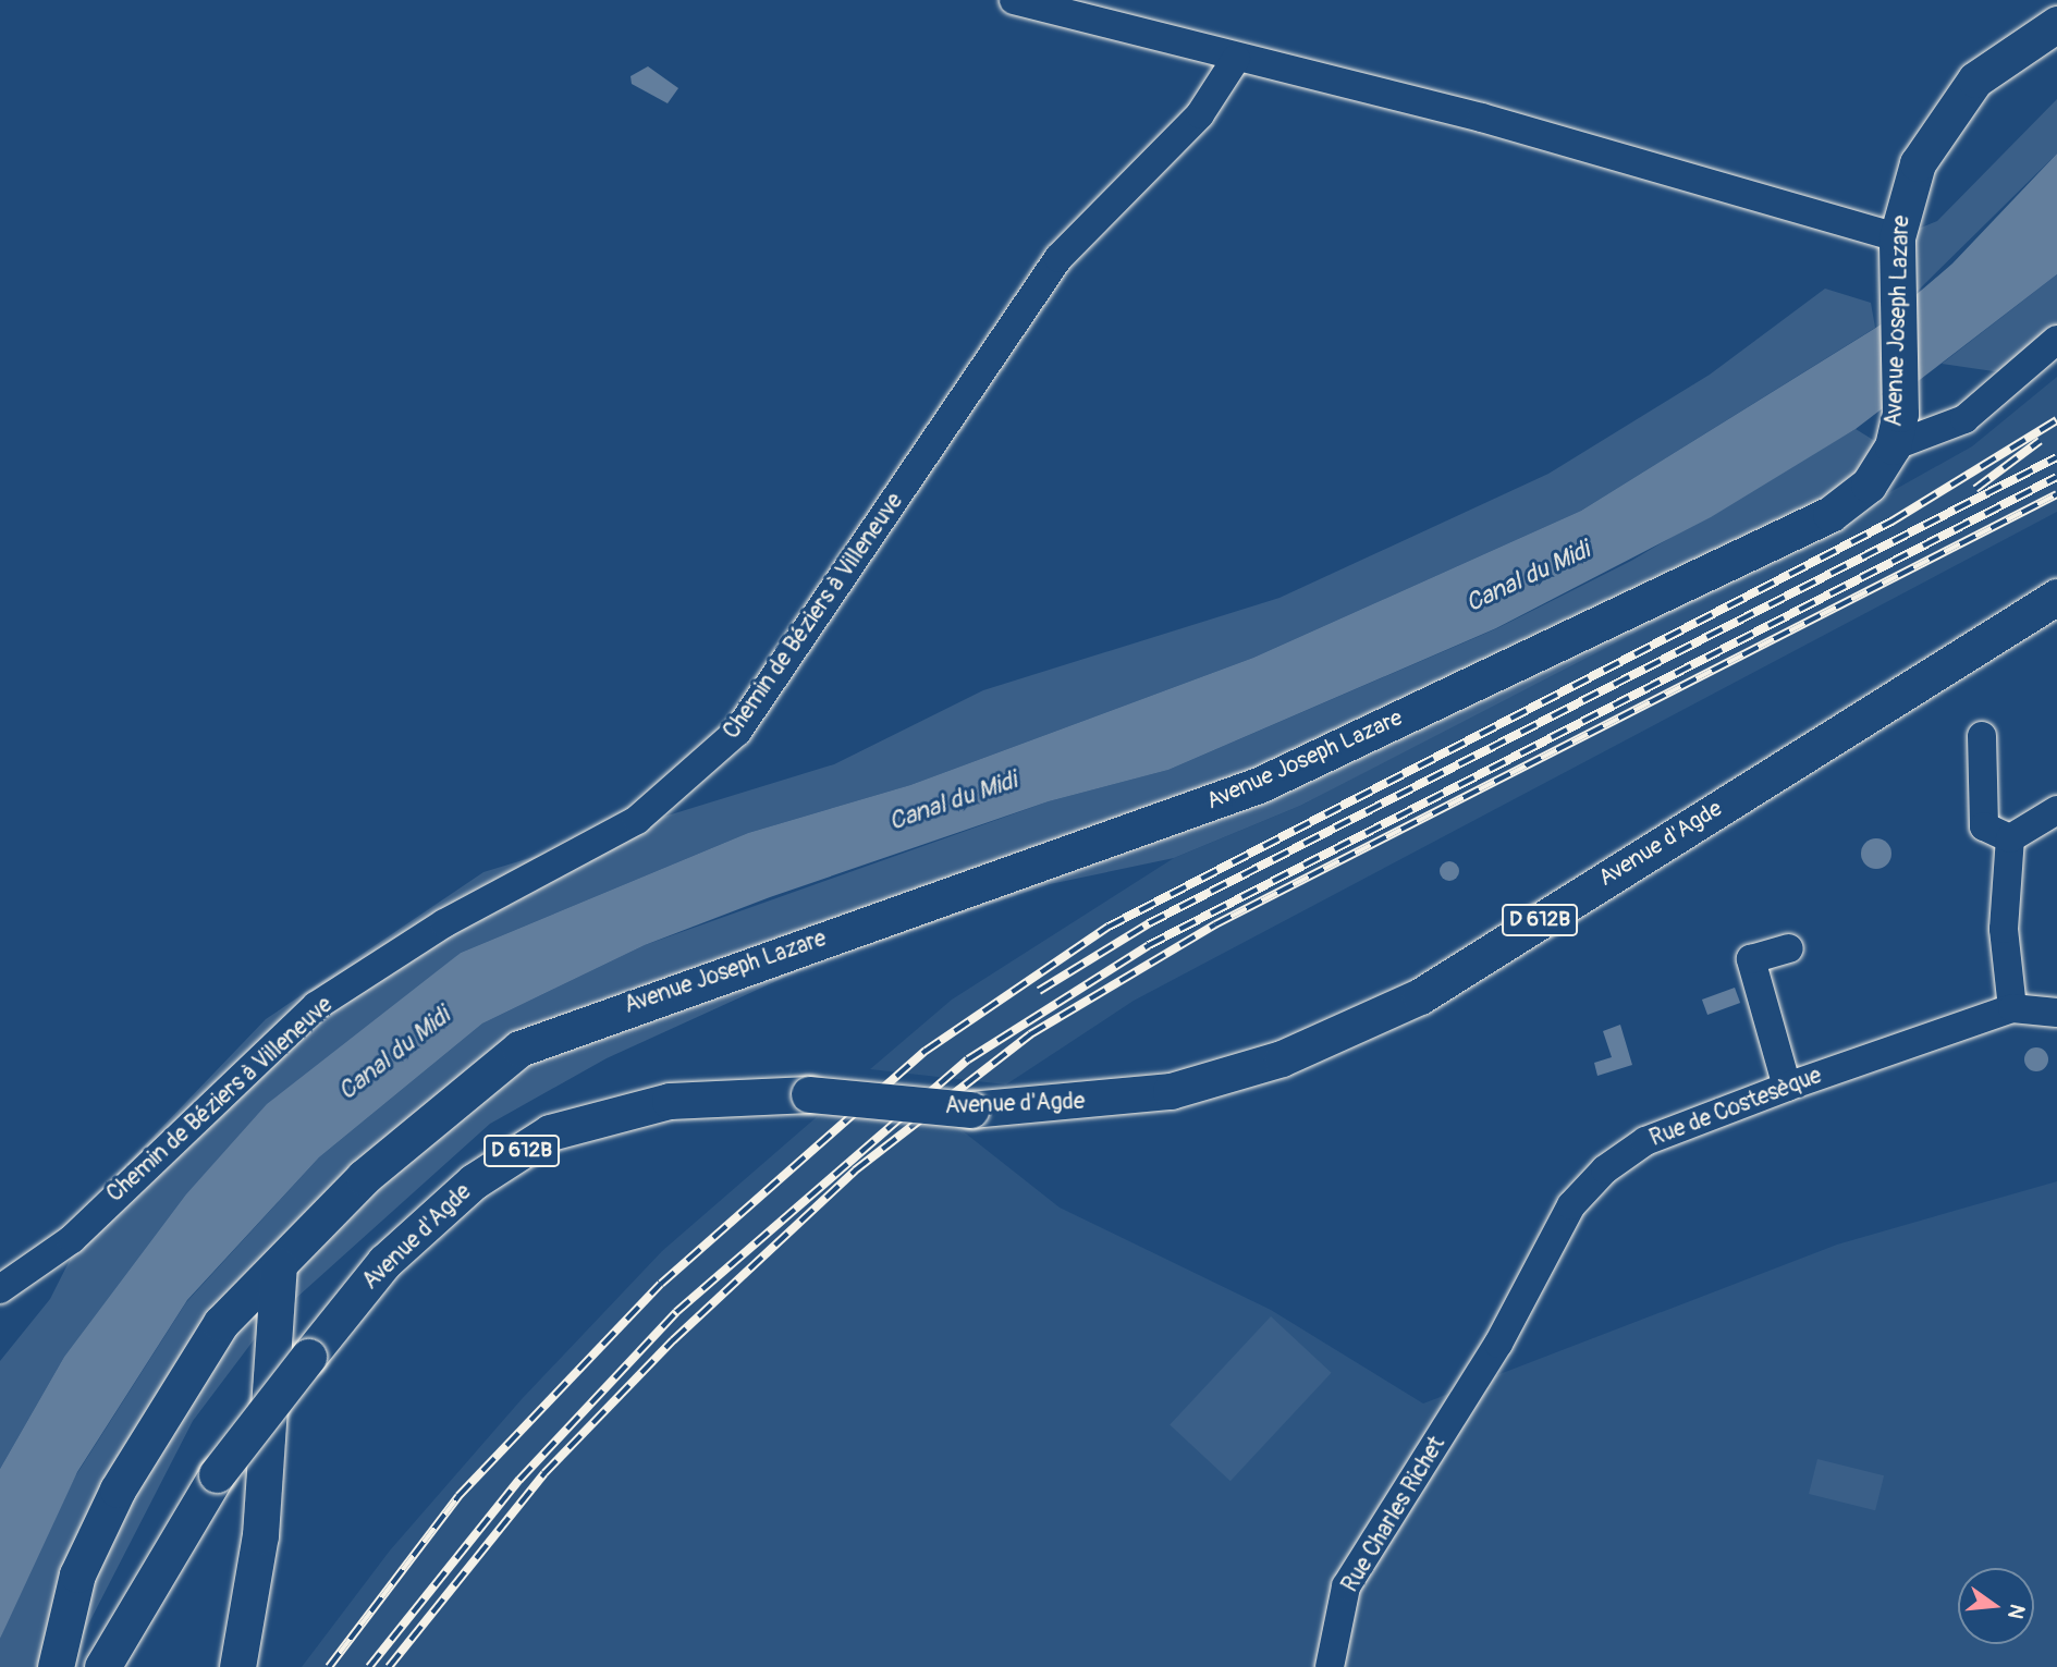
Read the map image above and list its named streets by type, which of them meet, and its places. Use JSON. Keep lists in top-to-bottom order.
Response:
{
  "streets": {
    "main road": ["Avenue Joseph Lazare", "Avenue d'Agde", "D 612B"],
    "street": ["Chemin de Béziers à Villeneuve", "Rue de Costesèque", "Rue Charles Richet"]
  },
  "crossings": [
    ["Rue de Costesèque", "Rue Charles Richet"]
  ],
  "water": ["Canal du Midi"],
  "north": "right"
}
